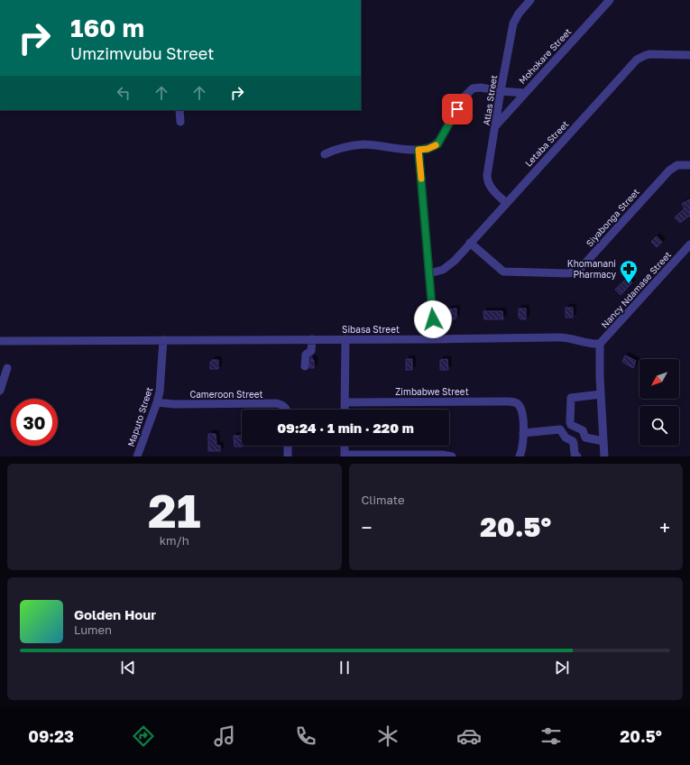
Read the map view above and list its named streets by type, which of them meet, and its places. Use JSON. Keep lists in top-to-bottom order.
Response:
{
  "streets": {
    "street": [
      "Mohokare Street",
      "Atlas Street",
      "Letaba Street",
      "Siyabonga Street",
      "Nancy Ndamase Street",
      "Sibasa Street",
      "Zimbabwe Street",
      "Cameroon Street",
      "Maputo Street"
    ]
  },
  "crossings": [
    ["Mohokare Street", "Atlas Street"],
    ["Atlas Street", "Letaba Street"],
    ["Letaba Street", "Siyabonga Street"],
    ["Nancy Ndamase Street", "Sibasa Street"],
    ["Sibasa Street", "Maputo Street"],
    ["Cameroon Street", "Maputo Street"]
  ],
  "places": {
    "pharmacy": ["Khomanani Pharmacy"]
  },
  "north": "bottom left",
  "page": {
    "turn": ["160 m", "Umzimvubu Street"],
    "limit": "30",
    "trip": "09:24 · 1 min · 220 m",
    "tile": [
      ["21", "km/h"],
      "Climate"
    ],
    "heat": ["−", "20.5°", "+"],
    "song": ["Golden Hour", "Lumen"],
    "tabs": ["09:23", "20.5°"]
  }
}
